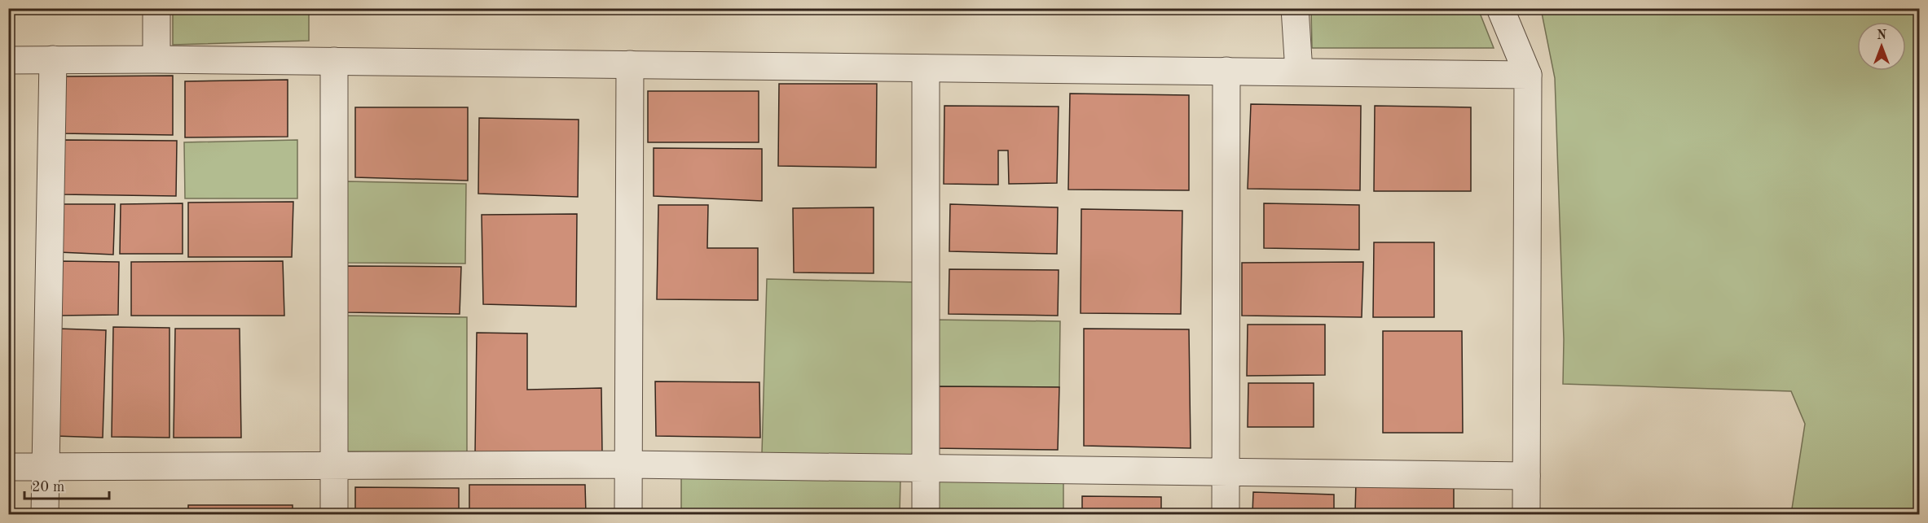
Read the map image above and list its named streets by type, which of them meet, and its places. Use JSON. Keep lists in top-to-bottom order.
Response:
{
  "scale_bar": "20 m",
  "north": "top"
}
